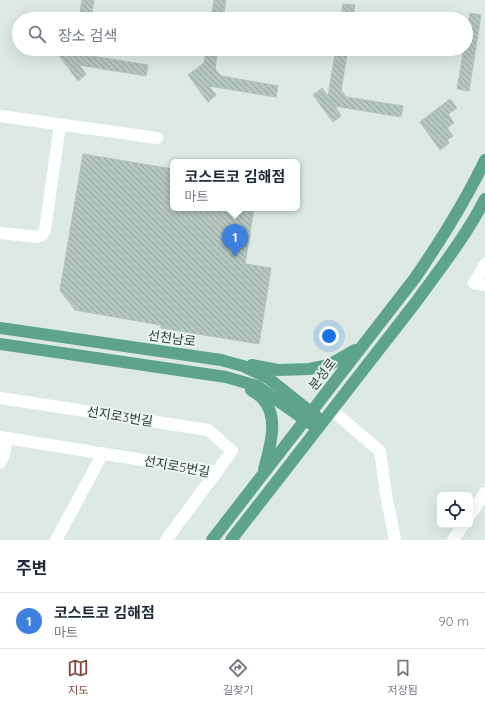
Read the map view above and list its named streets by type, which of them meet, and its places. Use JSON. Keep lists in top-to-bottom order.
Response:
{
  "streets": {
    "main road": ["선천남로", "분성로"],
    "street": ["선지로3번길", "선지로5번길"]
  },
  "crossings": [
    ["선천남로", "분성로"],
    ["선지로3번길", "선지로5번길"]
  ],
  "page": {
    "search": "장소 검색",
    "popup": ["코스트코 김해점", "마트"],
    "pins": "1",
    "heading": "주변",
    "list": [
      {
        "mark": "1",
        "name": "코스트코 김해점",
        "note": "마트",
        "value": "90 m"
      }
    ],
    "nav": ["지도", "길찾기", "저장됨"]
  }
}
